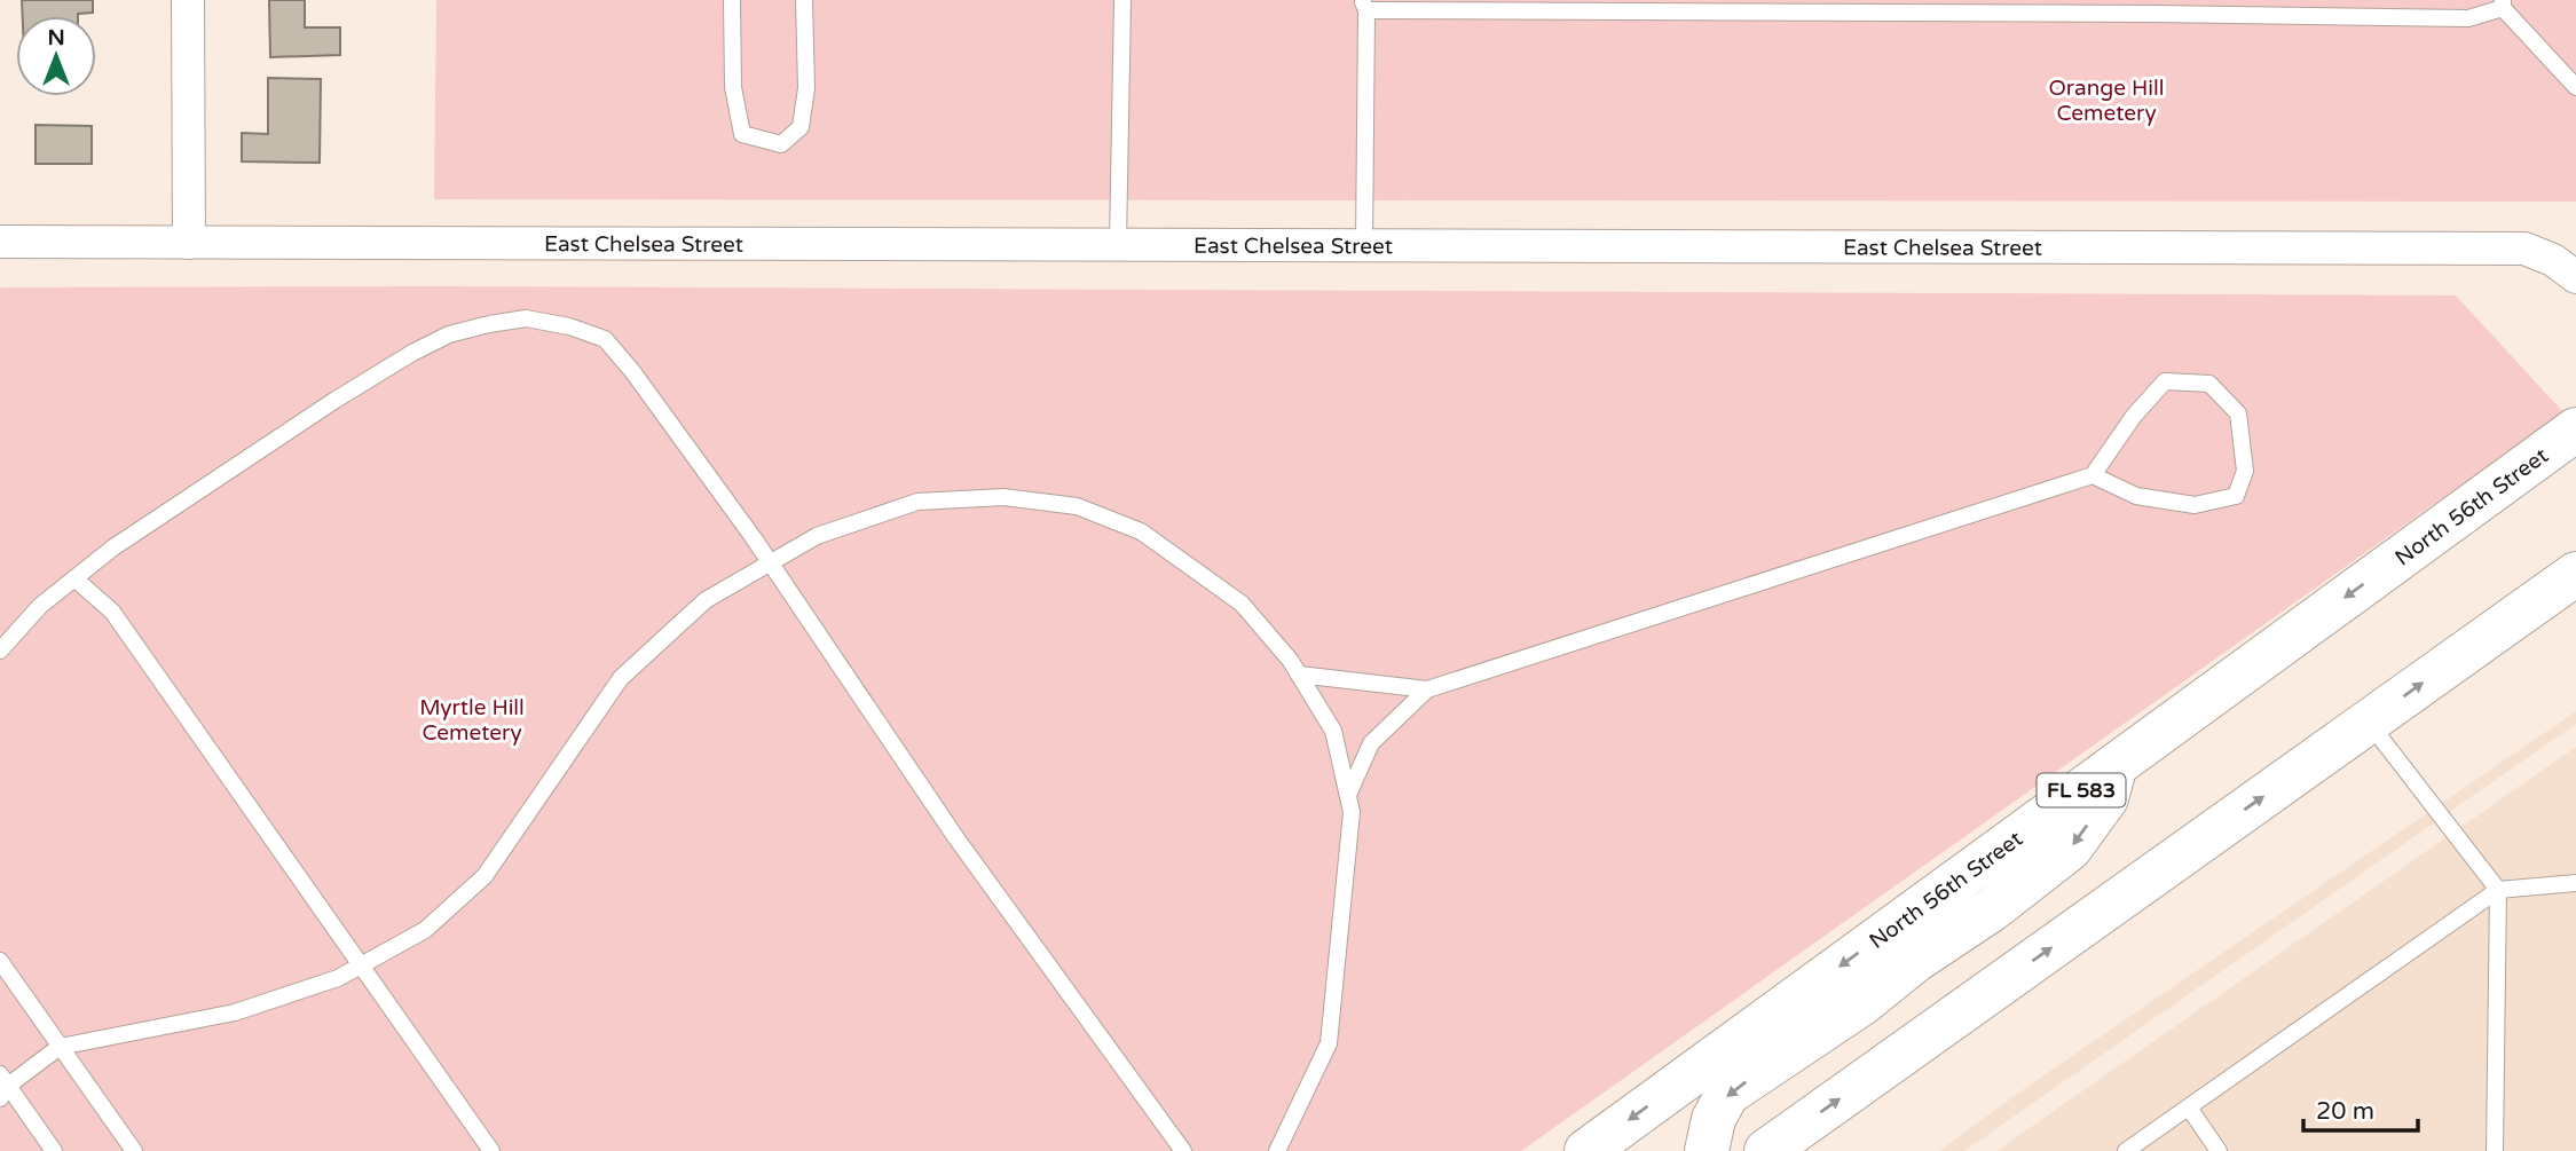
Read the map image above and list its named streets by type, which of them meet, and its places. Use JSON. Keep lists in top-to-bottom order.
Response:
{
  "streets": {
    "main road": ["North 56th Street", "FL 583"],
    "street": ["East Chelsea Street"]
  },
  "parks": ["Orange Hill Cemetery", "Myrtle Hill Cemetery"],
  "scale_bar": "20 m",
  "north": "top"
}
